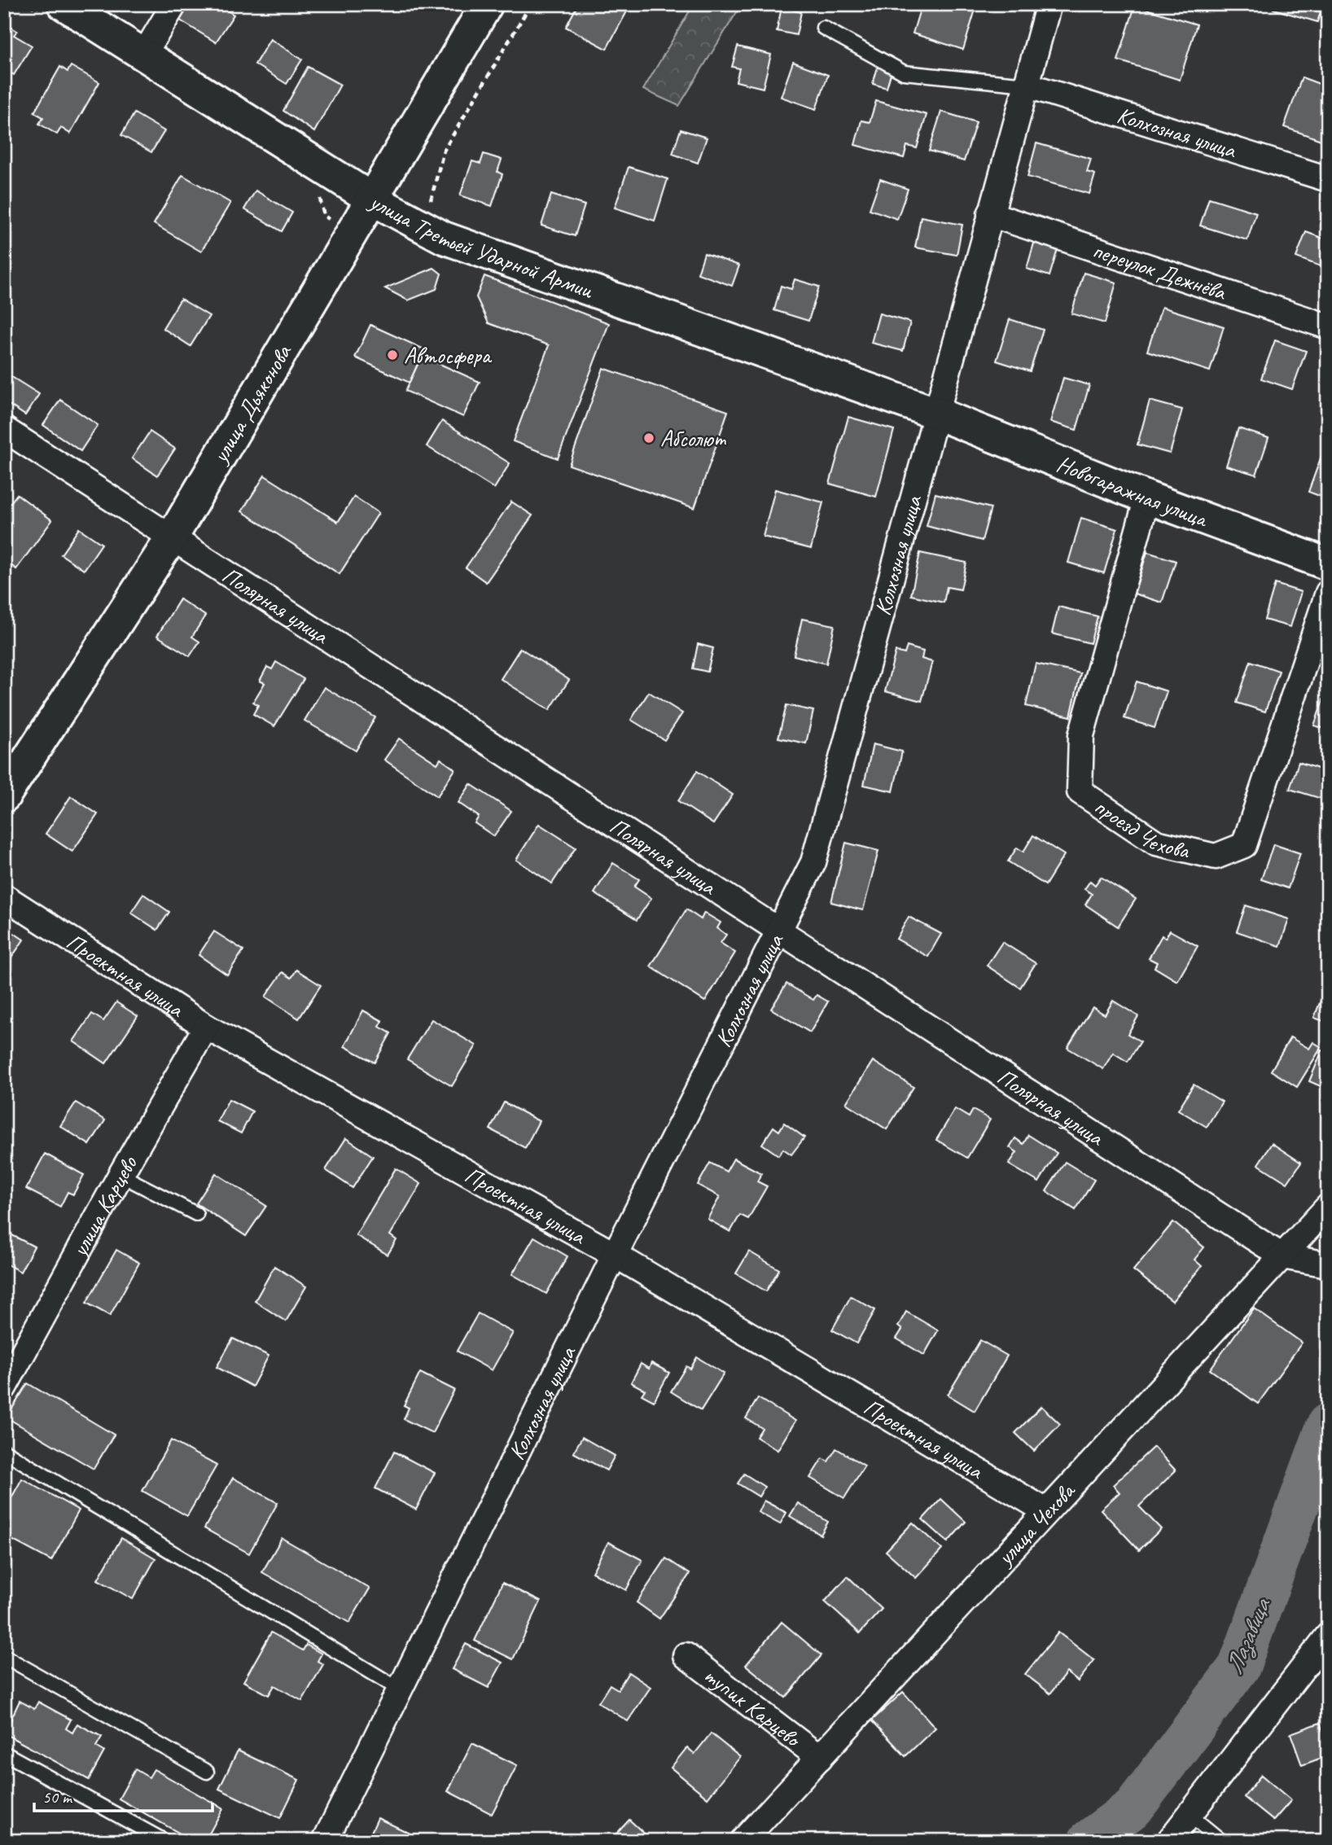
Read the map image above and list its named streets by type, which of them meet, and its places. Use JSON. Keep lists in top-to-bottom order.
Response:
{
  "streets": {
    "main road": ["улица Третьей Ударной Армии", "улица Дьяконова", "Новогаражная улица"],
    "street": [
      "Колхозная улица",
      "переулок Дежнёва",
      "Полярная улица",
      "проезд Чехова",
      "Проектная улица",
      "улица Карцево",
      "улица Чехова",
      "тупик Карцево"
    ]
  },
  "crossings": [
    ["Колхозная улица", "улица Третьей Ударной Армии"],
    ["Колхозная улица", "переулок Дежнёва"],
    ["Колхозная улица", "Новогаражная улица"],
    ["Колхозная улица", "Полярная улица"],
    ["Колхозная улица", "Проектная улица"],
    ["улица Третьей Ударной Армии", "улица Дьяконова"],
    ["улица Третьей Ударной Армии", "Новогаражная улица"],
    ["улица Дьяконова", "Полярная улица"],
    ["Новогаражная улица", "проезд Чехова"],
    ["Полярная улица", "улица Чехова"],
    ["Проектная улица", "улица Карцево"],
    ["Проектная улица", "улица Чехова"],
    ["улица Чехова", "тупик Карцево"]
  ],
  "water": ["Лазавица"],
  "places": ["Автосфера", "Абсолют"],
  "scale_bar": "50 m"
}
